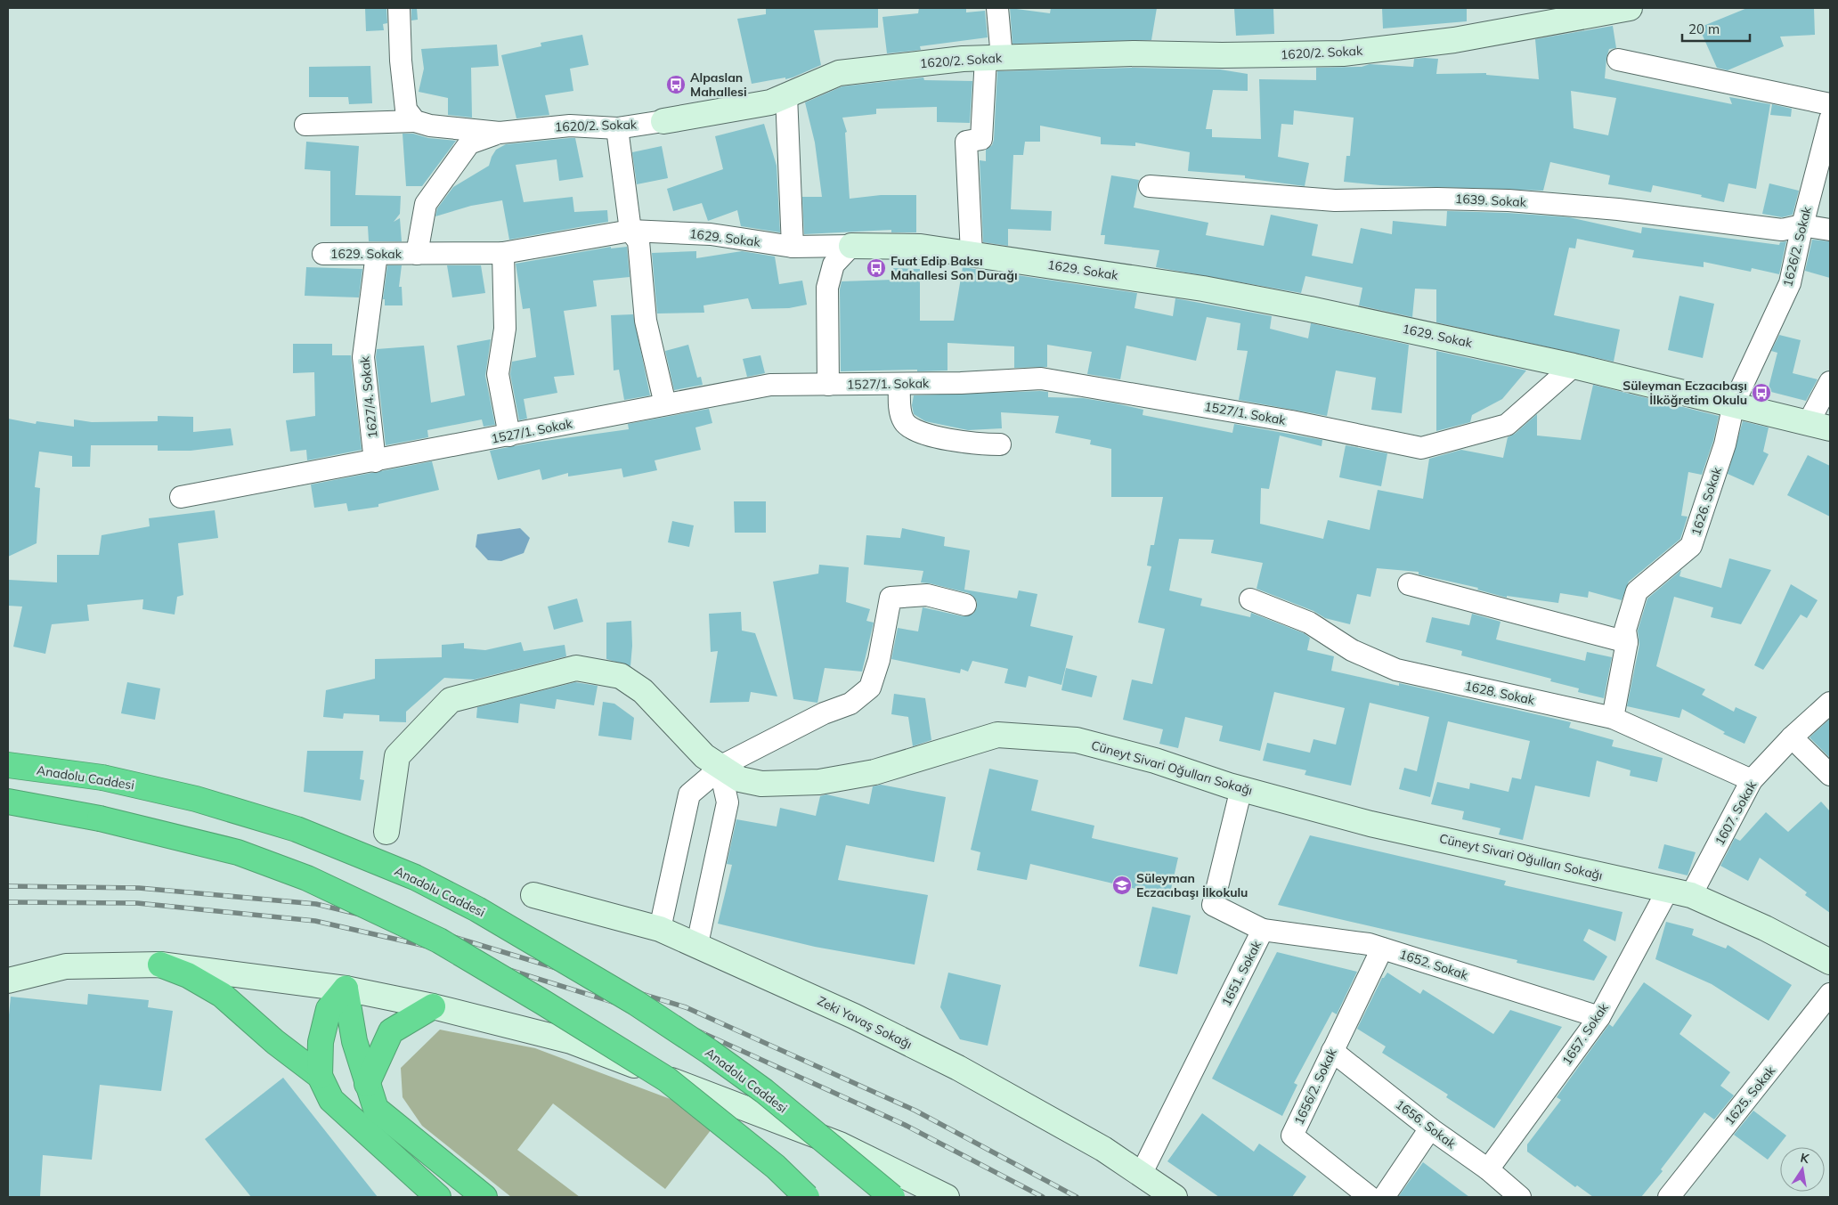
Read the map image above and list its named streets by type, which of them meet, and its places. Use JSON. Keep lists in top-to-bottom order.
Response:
{
  "streets": {
    "highway": ["Anadolu Caddesi"],
    "street": [
      "1620/2. Sokak",
      "1639. Sokak",
      "1629. Sokak",
      "1626/2. Sokak",
      "1527/1. Sokak",
      "1627/4. Sokak",
      "1626. Sokak",
      "1628. Sokak",
      "Cüneyt Sivari Oğulları Sokağı",
      "1607. Sokak",
      "1652. Sokak",
      "1651. Sokak",
      "Zeki Yavaş Sokağı",
      "1657. Sokak",
      "1656/2. Sokak",
      "1625. Sokak",
      "1656. Sokak"
    ]
  },
  "crossings": [
    ["1639. Sokak", "1626/2. Sokak"],
    ["1629. Sokak", "1626/2. Sokak"],
    ["1629. Sokak", "1527/1. Sokak"],
    ["1629. Sokak", "1627/4. Sokak"],
    ["1626/2. Sokak", "1626. Sokak"],
    ["1527/1. Sokak", "1627/4. Sokak"],
    ["1626. Sokak", "1628. Sokak"],
    ["1628. Sokak", "1607. Sokak"],
    ["Cüneyt Sivari Oğulları Sokağı", "1607. Sokak"],
    ["Cüneyt Sivari Oğulları Sokağı", "1651. Sokak"],
    ["Cüneyt Sivari Oğulları Sokağı", "1657. Sokak"],
    ["1652. Sokak", "1651. Sokak"],
    ["1652. Sokak", "1657. Sokak"],
    ["1652. Sokak", "1656/2. Sokak"],
    ["1651. Sokak", "Zeki Yavaş Sokağı"],
    ["1657. Sokak", "1656. Sokak"],
    ["1656/2. Sokak", "1656. Sokak"]
  ],
  "places": {
    "bus stop": ["Alpaslan Mahallesi", "Fuat Edip Baksı Mahallesi Son Durağı", "Süleyman Eczacıbaşı İlköğretim Okulu"],
    "school or university": ["Süleyman Eczacıbaşı İlkokulu"]
  },
  "scale_bar": "20 m",
  "north": "top"
}
